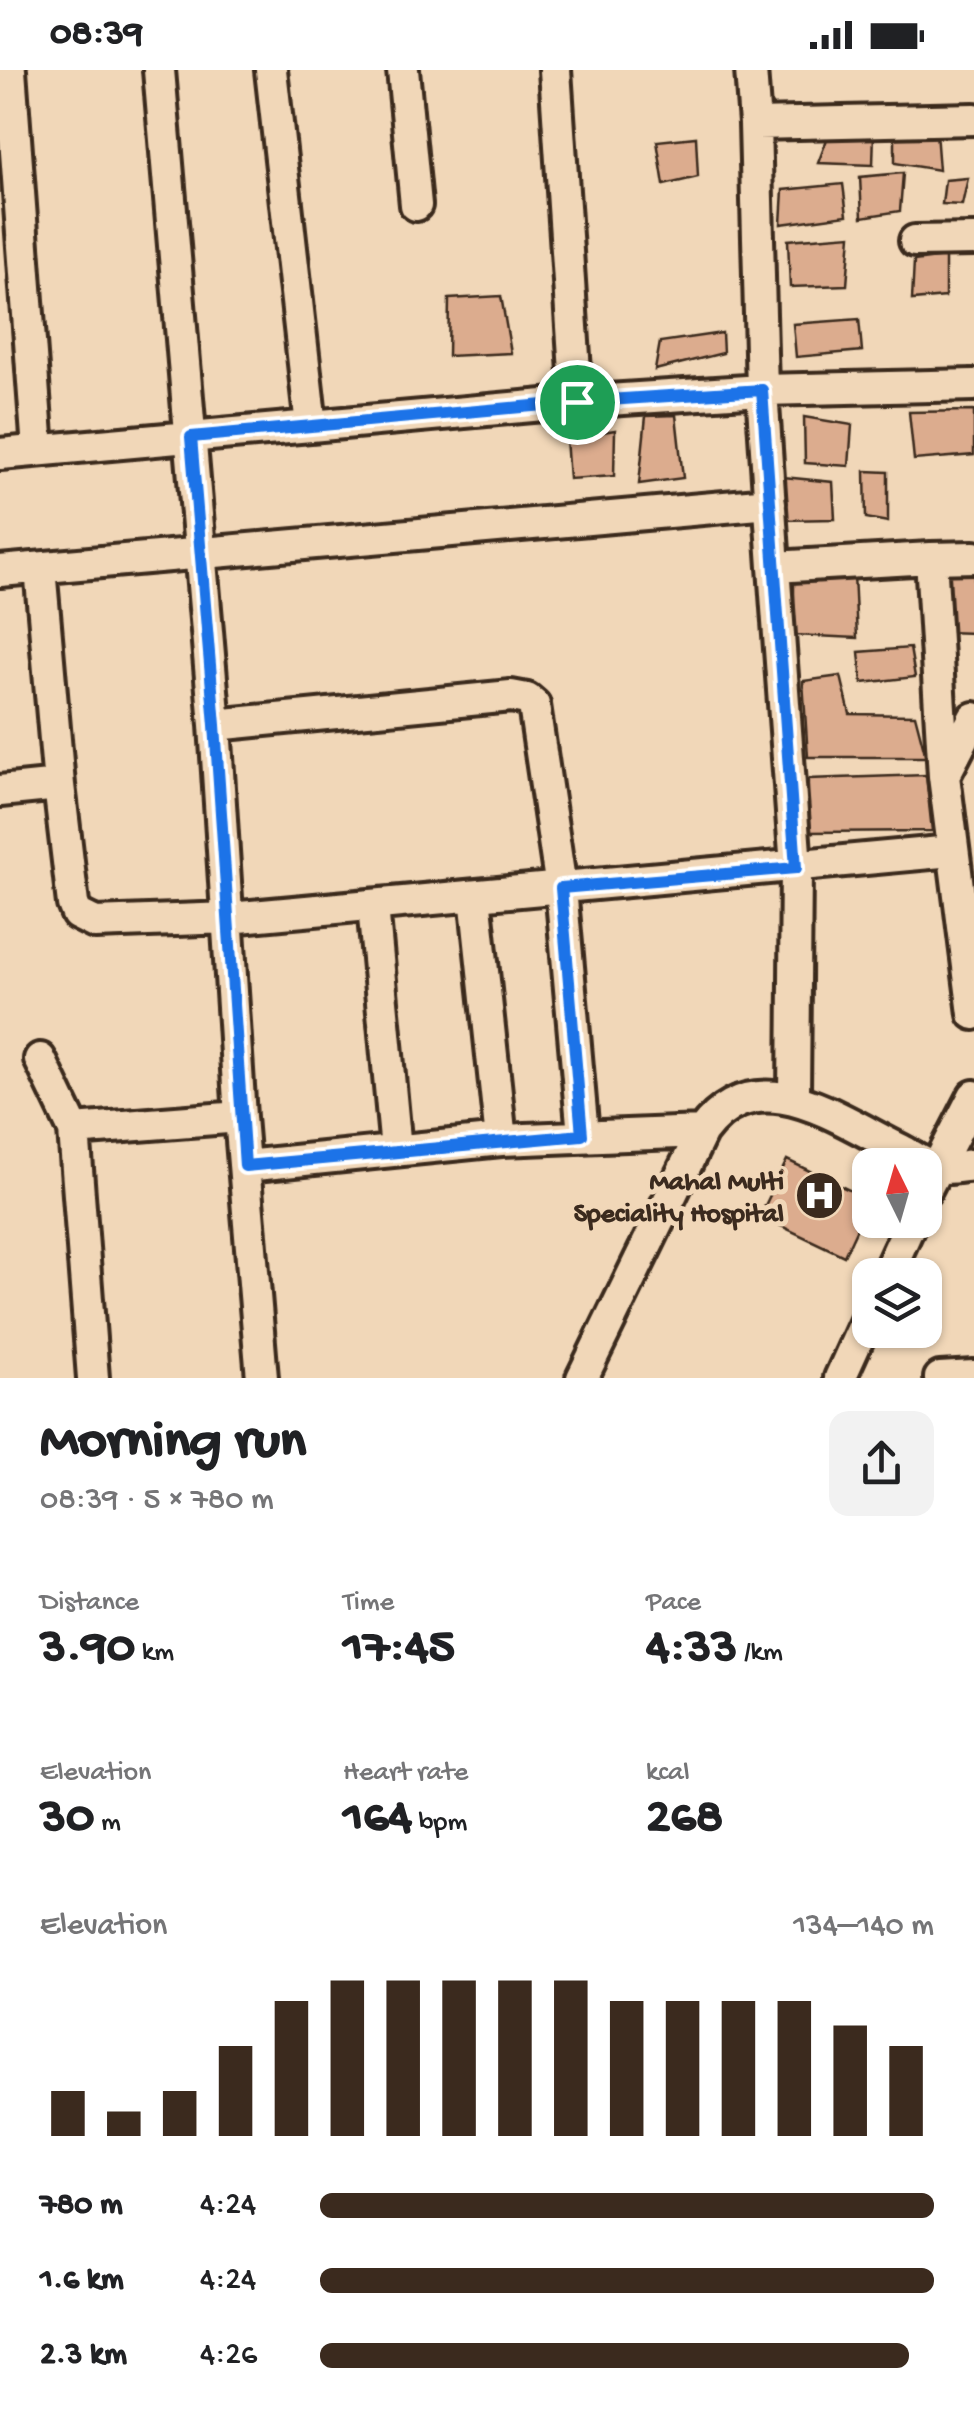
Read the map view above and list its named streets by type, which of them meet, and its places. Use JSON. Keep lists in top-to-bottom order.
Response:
{
  "places": {
    "hospital": ["Mahal Multi Speciality Hospital"]
  },
  "north": "top",
  "page": {
    "status": "08:39",
    "heading": ["Morning run", "08:39 · 5 × 780 m"],
    "stats": [
      ["Distance", "3.90 km"],
      ["Time", "17:45"],
      ["Pace", "4:33 /km"],
      ["Elevation", "30 m"],
      ["Heart rate", "164 bpm"],
      ["kcal", "268"]
    ],
    "chart": ["Elevation", "134–140 m"],
    "list": [
      {
        "name": "780 m",
        "note": "4:24"
      },
      {
        "name": "1.6 km",
        "note": "4:24"
      },
      {
        "name": "2.3 km",
        "note": "4:26"
      }
    ]
  }
}
